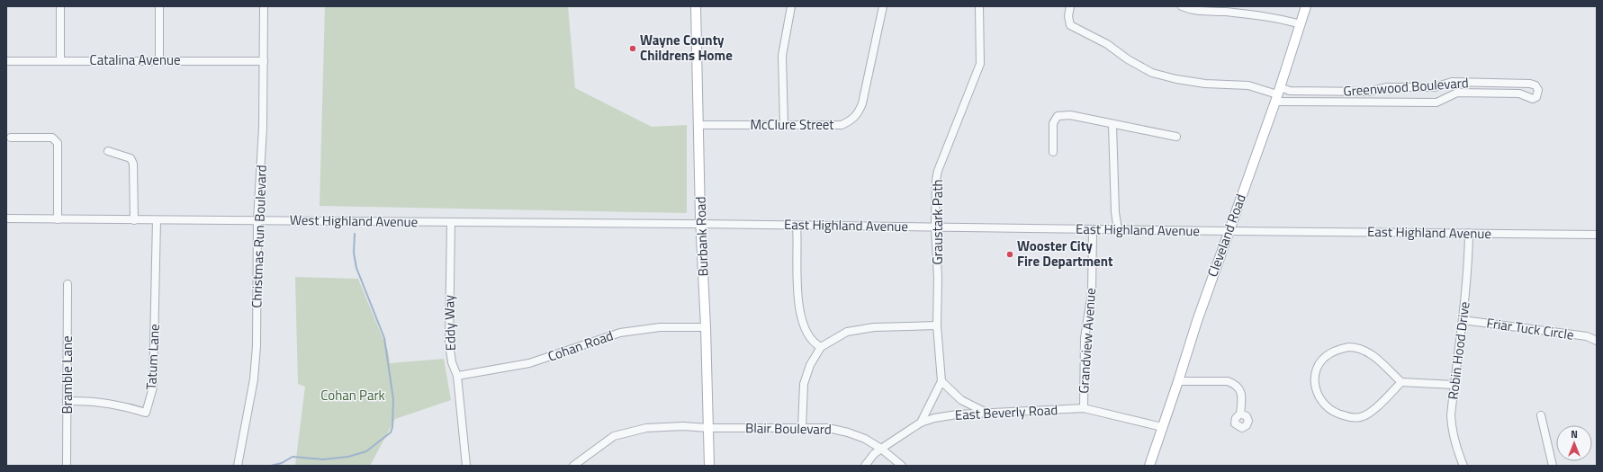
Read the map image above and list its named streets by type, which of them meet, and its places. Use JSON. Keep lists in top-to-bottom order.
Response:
{
  "streets": {
    "main road": ["Cleveland Road", "Burbank Road"],
    "street": [
      "Catalina Avenue",
      "Greenwood Boulevard",
      "McClure Street",
      "West Highland Avenue",
      "Graustark Path",
      "East Highland Avenue",
      "Christmas Run Boulevard",
      "Eddy Way",
      "Friar Tuck Circle",
      "Grandview Avenue",
      "Cohan Road",
      "Robin Hood Drive",
      "Tatum Lane",
      "Bramble Lane",
      "East Beverly Road",
      "Blair Boulevard"
    ]
  },
  "crossings": [
    ["Catalina Avenue", "Christmas Run Boulevard"],
    ["Greenwood Boulevard", "Cleveland Road"],
    ["McClure Street", "Burbank Road"],
    ["West Highland Avenue", "East Highland Avenue"],
    ["West Highland Avenue", "Christmas Run Boulevard"],
    ["West Highland Avenue", "Burbank Road"],
    ["West Highland Avenue", "Eddy Way"],
    ["West Highland Avenue", "Tatum Lane"],
    ["Graustark Path", "East Highland Avenue"],
    ["East Highland Avenue", "Cleveland Road"],
    ["East Highland Avenue", "Burbank Road"],
    ["East Highland Avenue", "Grandview Avenue"],
    ["East Highland Avenue", "Robin Hood Drive"],
    ["Cleveland Road", "East Beverly Road"],
    ["Burbank Road", "Cohan Road"],
    ["Burbank Road", "Blair Boulevard"],
    ["Eddy Way", "Cohan Road"],
    ["Friar Tuck Circle", "Robin Hood Drive"],
    ["Grandview Avenue", "East Beverly Road"],
    ["Tatum Lane", "Bramble Lane"],
    ["East Beverly Road", "Blair Boulevard"]
  ],
  "parks": ["Cohan Park"],
  "places": ["Wayne County Childrens Home", "Wooster City Fire Department"],
  "north": "top"
}
